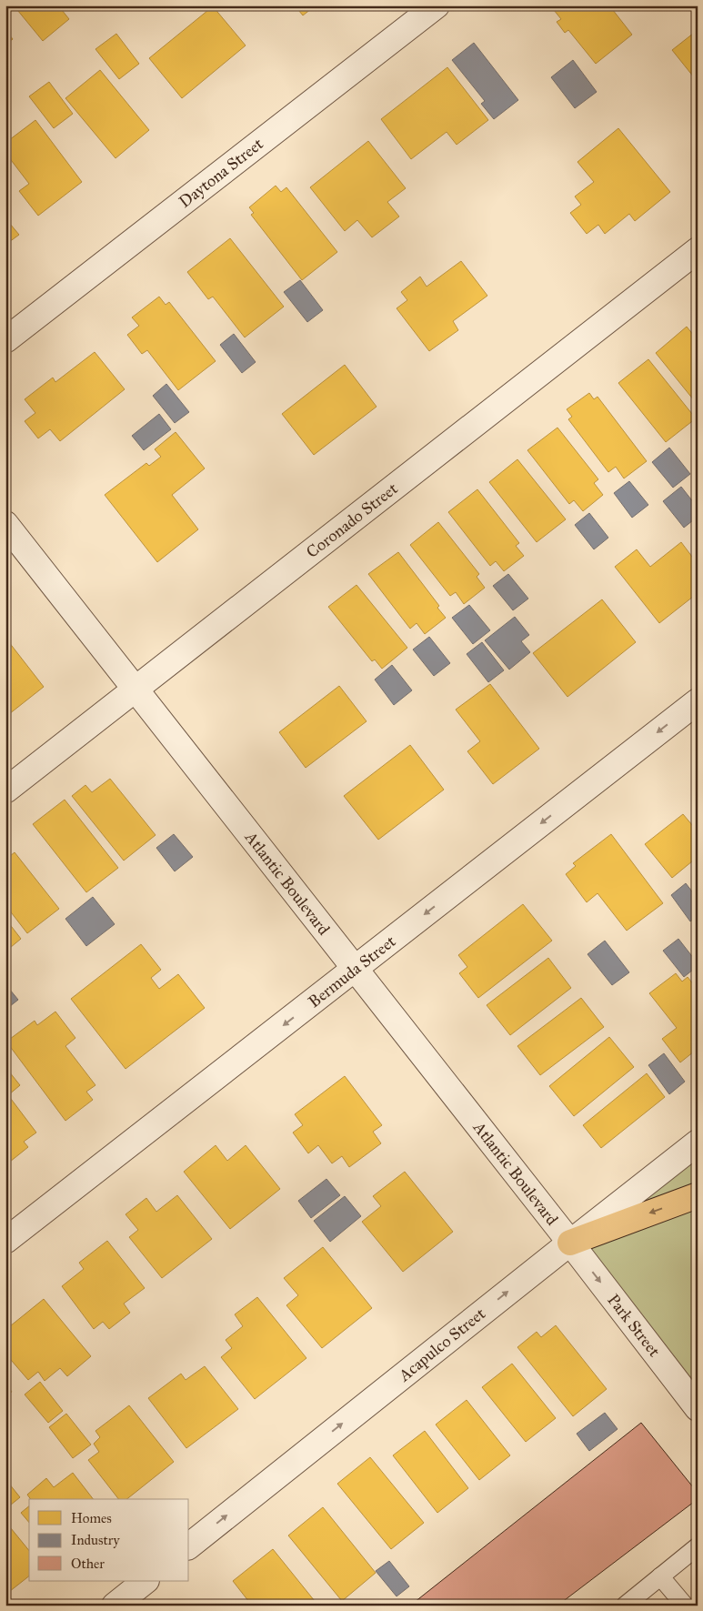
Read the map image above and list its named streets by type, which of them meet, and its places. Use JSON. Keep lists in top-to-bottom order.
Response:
{
  "streets": {
    "street": [
      "Daytona Street",
      "Coronado Street",
      "Atlantic Boulevard",
      "Bermuda Street",
      "Park Street",
      "Acapulco Street"
    ]
  },
  "crossings": [
    ["Coronado Street", "Atlantic Boulevard"],
    ["Atlantic Boulevard", "Bermuda Street"],
    ["Atlantic Boulevard", "Park Street"],
    ["Atlantic Boulevard", "Acapulco Street"],
    ["Park Street", "Acapulco Street"]
  ],
  "one_way": ["Bermuda Street", "Park Street", "Acapulco Street"],
  "legend": ["Homes", "Industry", "Other"]
}
